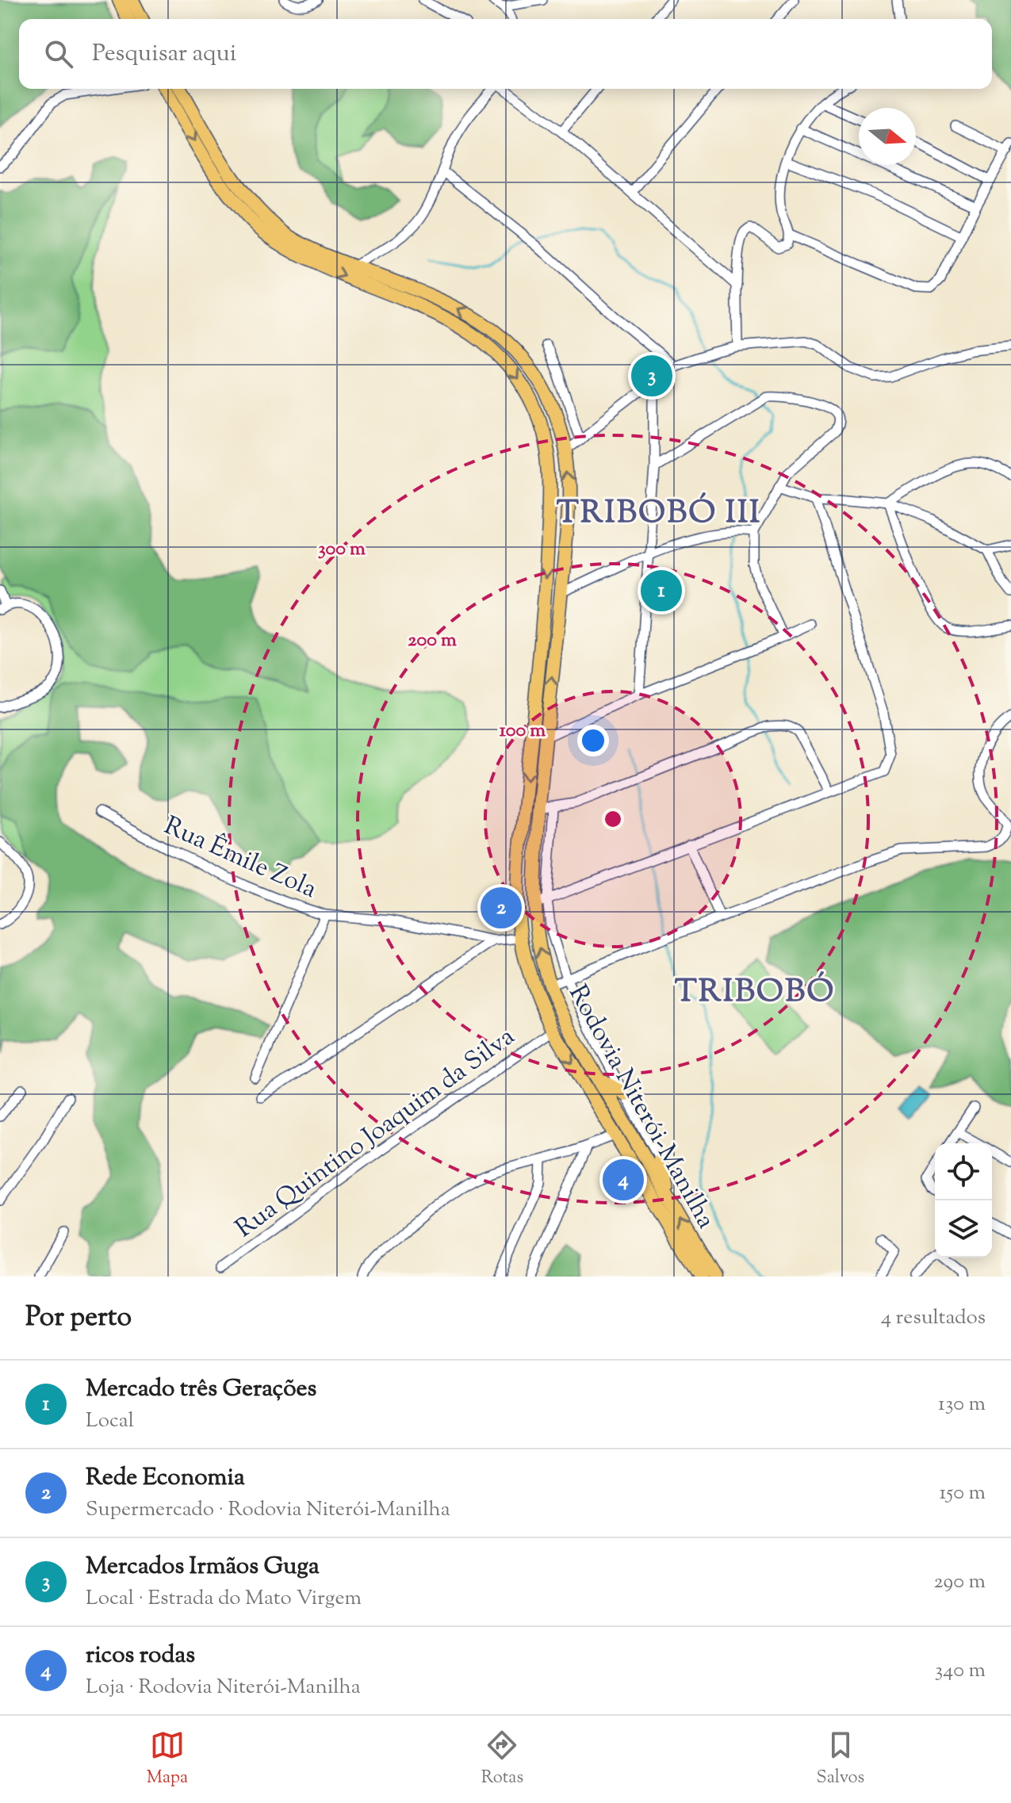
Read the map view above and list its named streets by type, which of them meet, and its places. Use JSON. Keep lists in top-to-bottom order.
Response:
{
  "streets": {
    "highway": ["Rodovia Niterói-Manilha"],
    "street": ["Rua Êmile Zola", "Rua Quintino Joaquim da Silva"]
  },
  "crossings": [
    ["Rua Êmile Zola", "Rodovia Niterói-Manilha"],
    ["Rodovia Niterói-Manilha", "Rua Quintino Joaquim da Silva"]
  ],
  "districts": ["TRIBOBÓ III", "TRIBOBÓ"],
  "north": "right",
  "page": {
    "search": "Pesquisar aqui",
    "pins": [
      "3",
      "1",
      "2",
      "4"
    ],
    "heading": ["Por perto", "4 resultados"],
    "list": [
      {
        "mark": "1",
        "name": "Mercado três Gerações",
        "note": "Local",
        "value": "130 m"
      },
      {
        "mark": "2",
        "name": "Rede Economia",
        "note": "Supermercado · Rodovia Niterói-Manilha",
        "value": "150 m"
      },
      {
        "mark": "3",
        "name": "Mercados Irmãos Guga",
        "note": "Local · Estrada do Mato Virgem",
        "value": "290 m"
      },
      {
        "mark": "4",
        "name": "ricos rodas",
        "note": "Loja · Rodovia Niterói-Manilha",
        "value": "340 m"
      }
    ],
    "nav": ["Mapa", "Rotas", "Salvos"]
  },
  "rings": ["300 m", "200 m", "100 m"]
}
